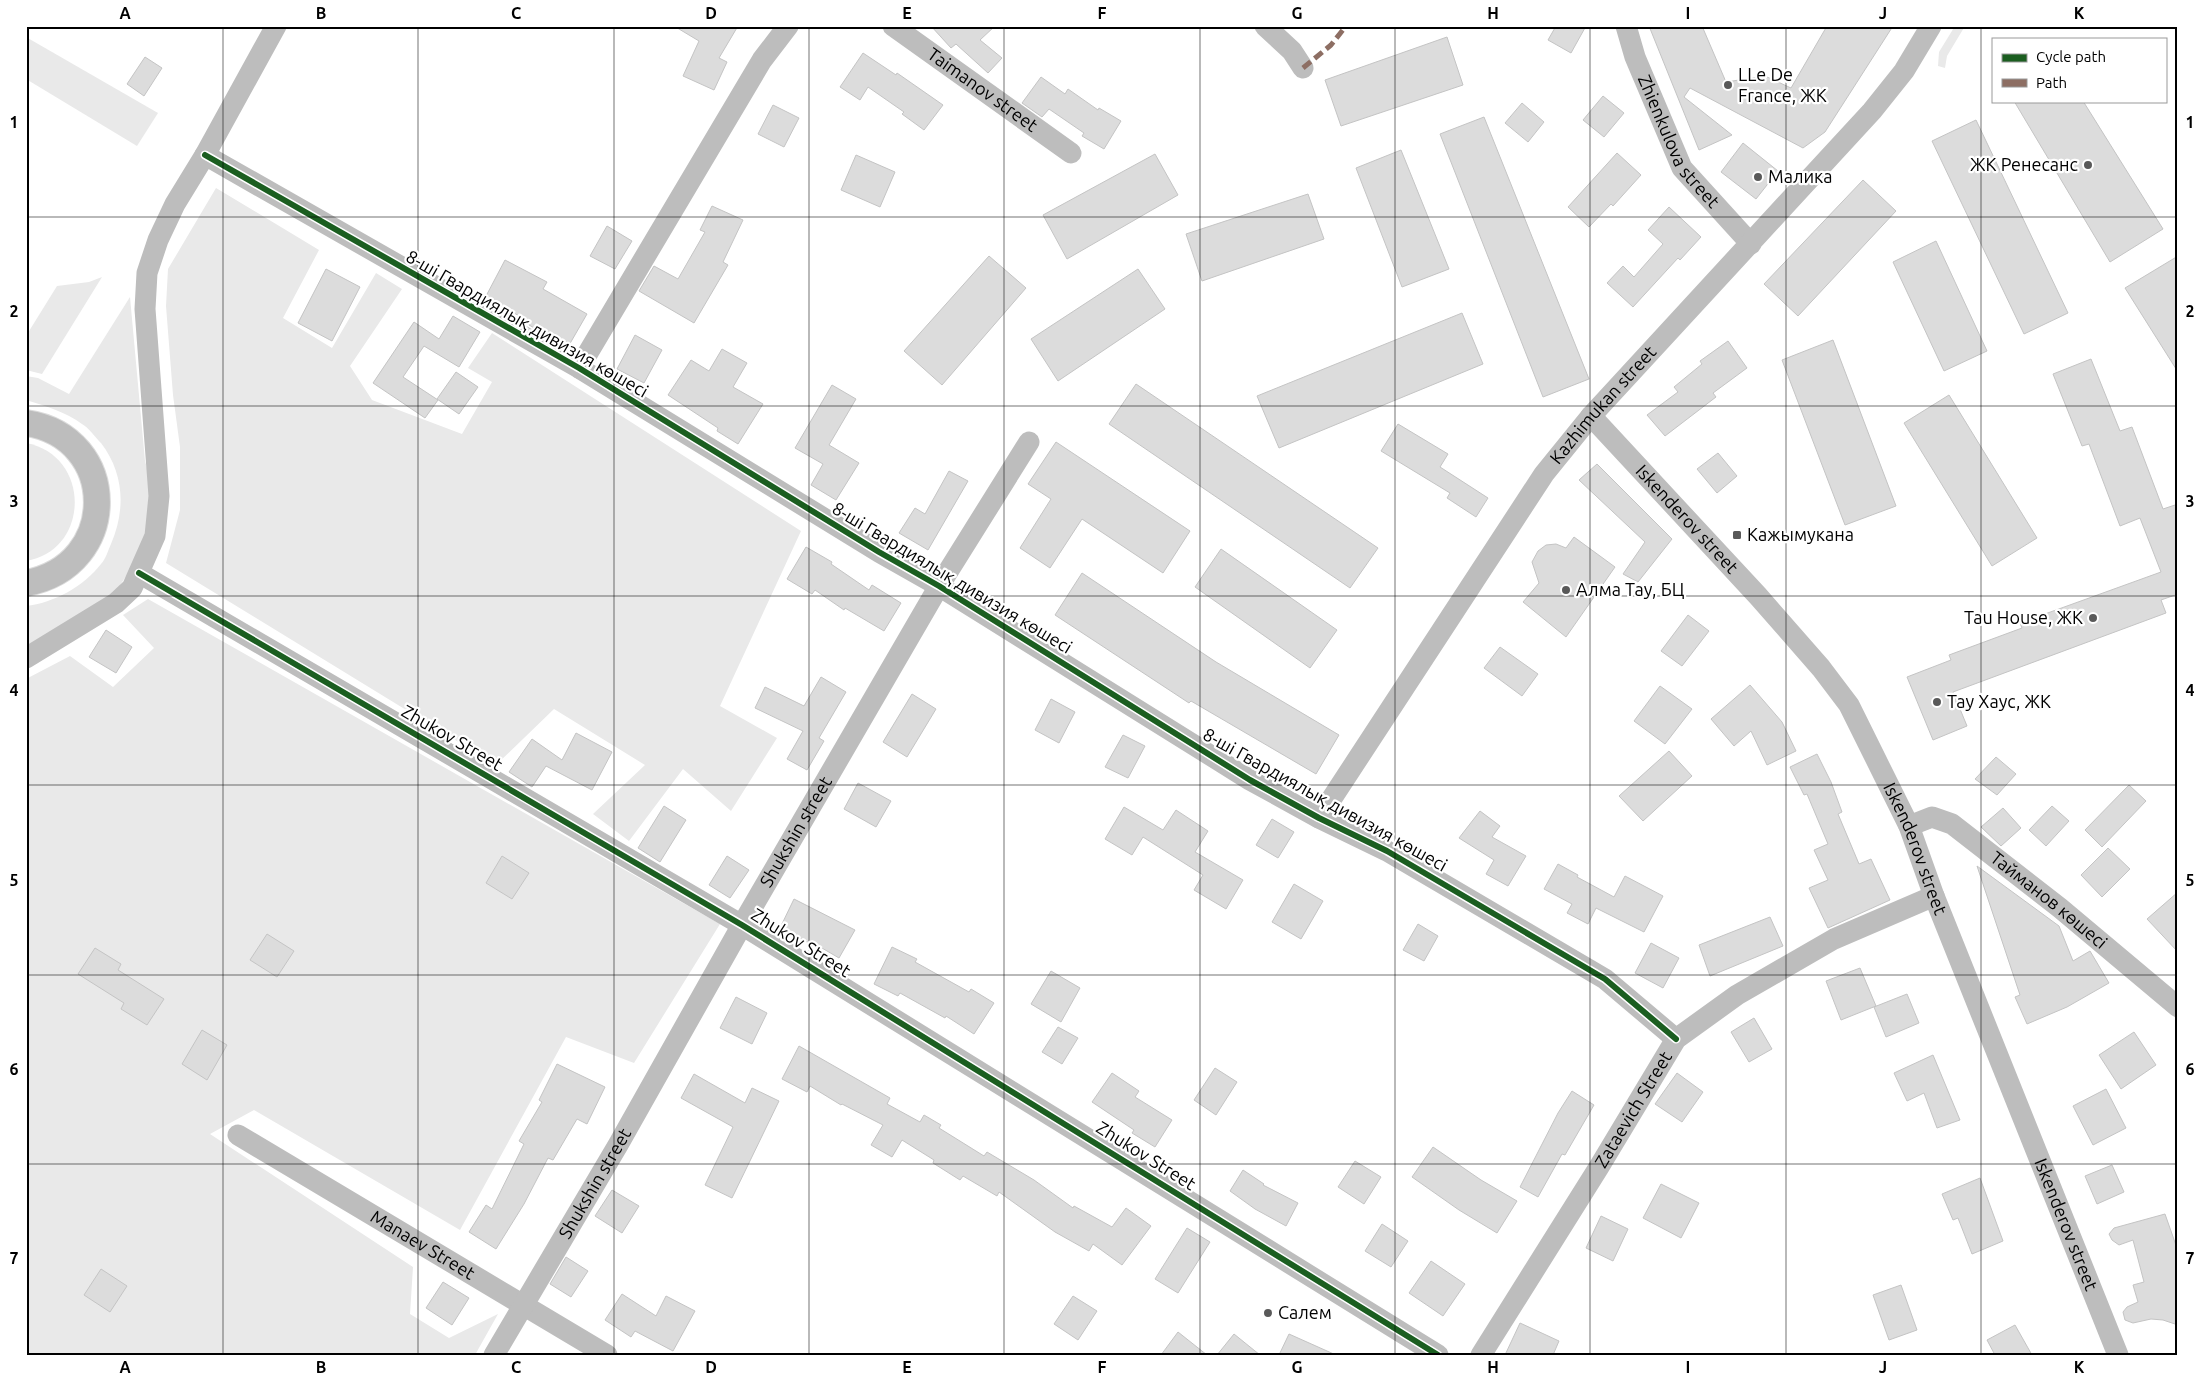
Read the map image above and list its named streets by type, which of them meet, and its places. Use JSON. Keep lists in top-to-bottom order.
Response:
{
  "streets": {
    "street": [
      "Taimanov street",
      "Zhienkulova street",
      "8-ші Гвардиялық дивизия көшесі",
      "Kazhimukan street",
      "Iskenderov street",
      "Zhukov Street",
      "Shukshin street",
      "Тайманов көшесі",
      "Zataevich Street",
      "Manaev Street"
    ]
  },
  "crossings": [
    ["Zhienkulova street", "Kazhimukan street"],
    ["8-ші Гвардиялық дивизия көшесі", "Kazhimukan street"],
    ["8-ші Гвардиялық дивизия көшесі", "Shukshin street"],
    ["8-ші Гвардиялық дивизия көшесі", "Zataevich Street"],
    ["Kazhimukan street", "Iskenderov street"],
    ["Iskenderov street", "Тайманов көшесі"],
    ["Iskenderov street", "Zataevich Street"],
    ["Zhukov Street", "Shukshin street"],
    ["Shukshin street", "Manaev Street"]
  ],
  "places": {
    "other": [
      "LLe De France, ЖК",
      "ЖК Ренесанс",
      "Малика",
      "Алма Тау, БЦ",
      "Tau House, ЖК",
      "Тау Хаус, ЖК",
      "Салем"
    ],
    "transit": ["Кажымукана"]
  },
  "legend": ["Cycle path", "Path"],
  "grid": {
    "columns": [
      "A",
      "B",
      "C",
      "D",
      "E",
      "F",
      "G",
      "H",
      "I",
      "J",
      "K"
    ],
    "rows": [
      "1",
      "2",
      "3",
      "4",
      "5",
      "6",
      "7"
    ]
  }
}
